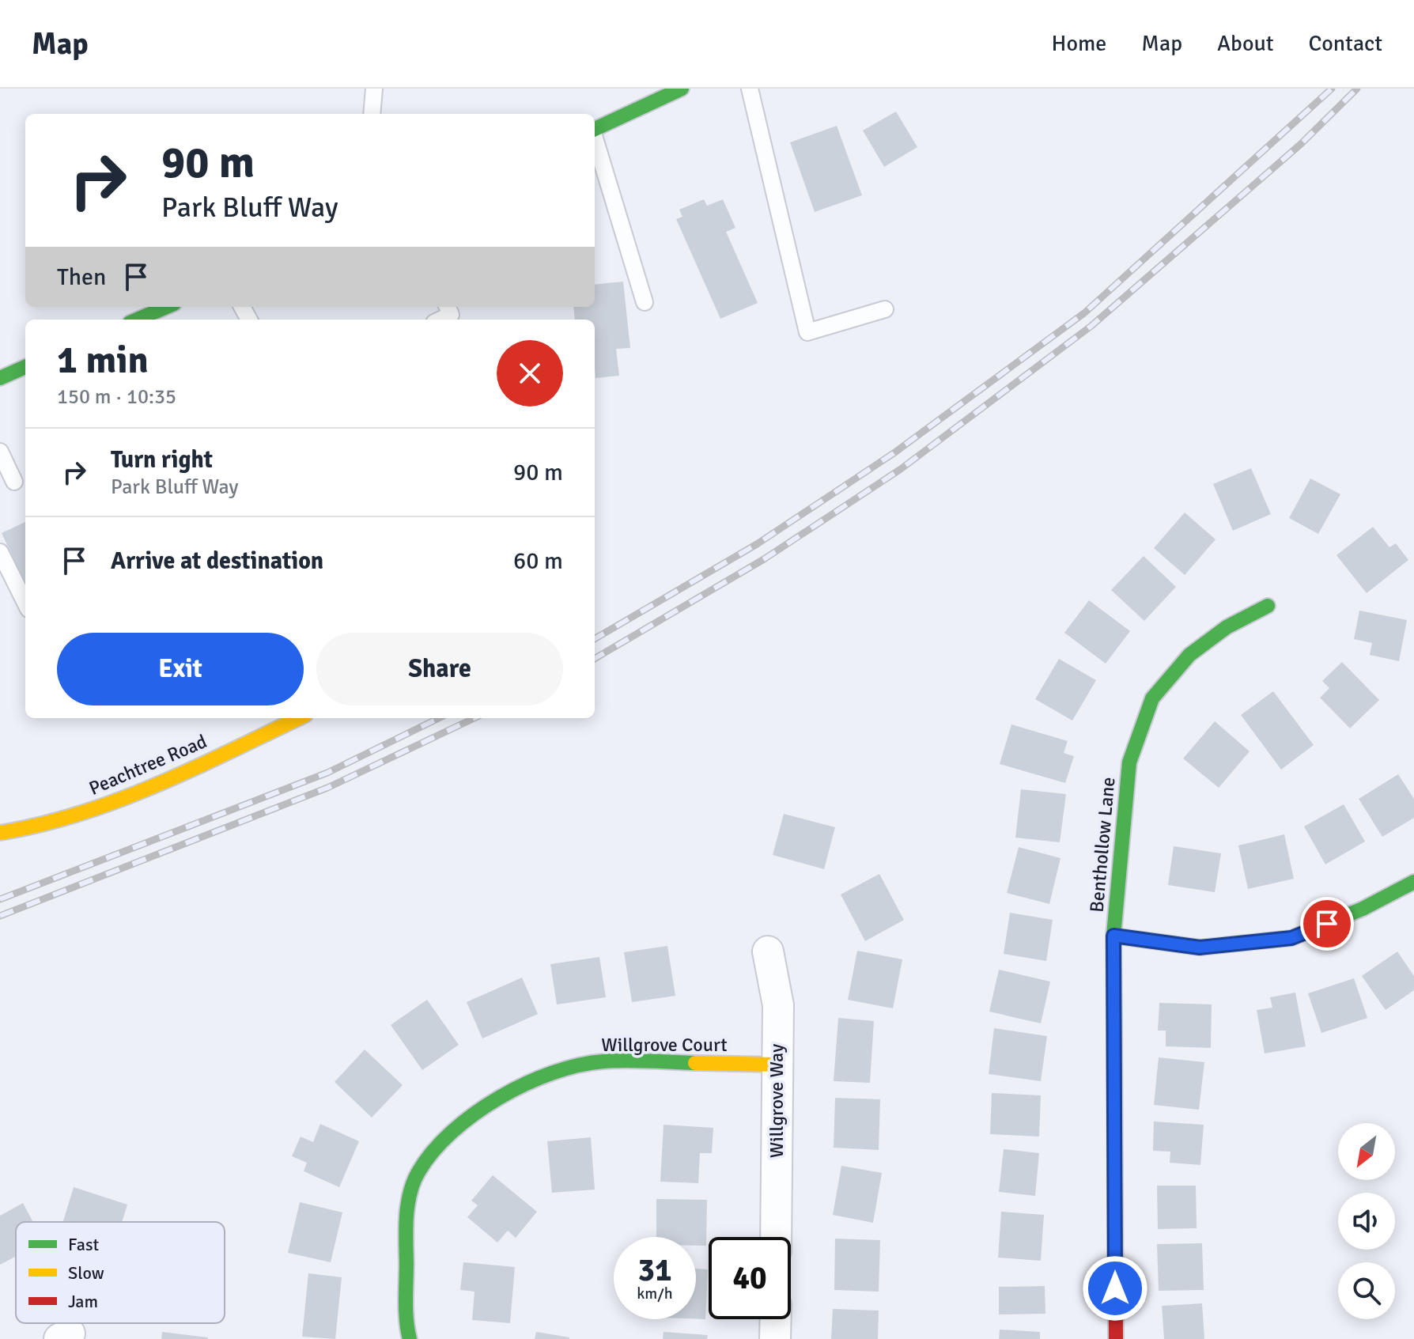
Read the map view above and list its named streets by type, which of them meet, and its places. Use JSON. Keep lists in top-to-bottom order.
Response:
{
  "streets": {
    "street": [
      "Peachtree Road",
      "Benthollow Lane",
      "Willgrove Court",
      "Willgrove Way"
    ]
  },
  "crossings": [
    ["Willgrove Court", "Willgrove Way"]
  ],
  "legend": ["Fast", "Slow", "Jam"],
  "north": "bottom left",
  "page": {
    "header": "Map",
    "nav": [
      "Home",
      "Map",
      "About",
      "Contact"
    ],
    "turn": ["90 m", "Park Bluff Way"],
    "then": "Then",
    "heading": ["1 min", "150 m · 10:35"],
    "list": [
      {
        "name": "Turn right",
        "note": "Park Bluff Way",
        "value": "90 m"
      },
      {
        "name": "Arrive at destination",
        "value": "60 m"
      }
    ],
    "buttons": ["Exit", "Share"],
    "speed": "31 km/h",
    "limit": "40"
  }
}
